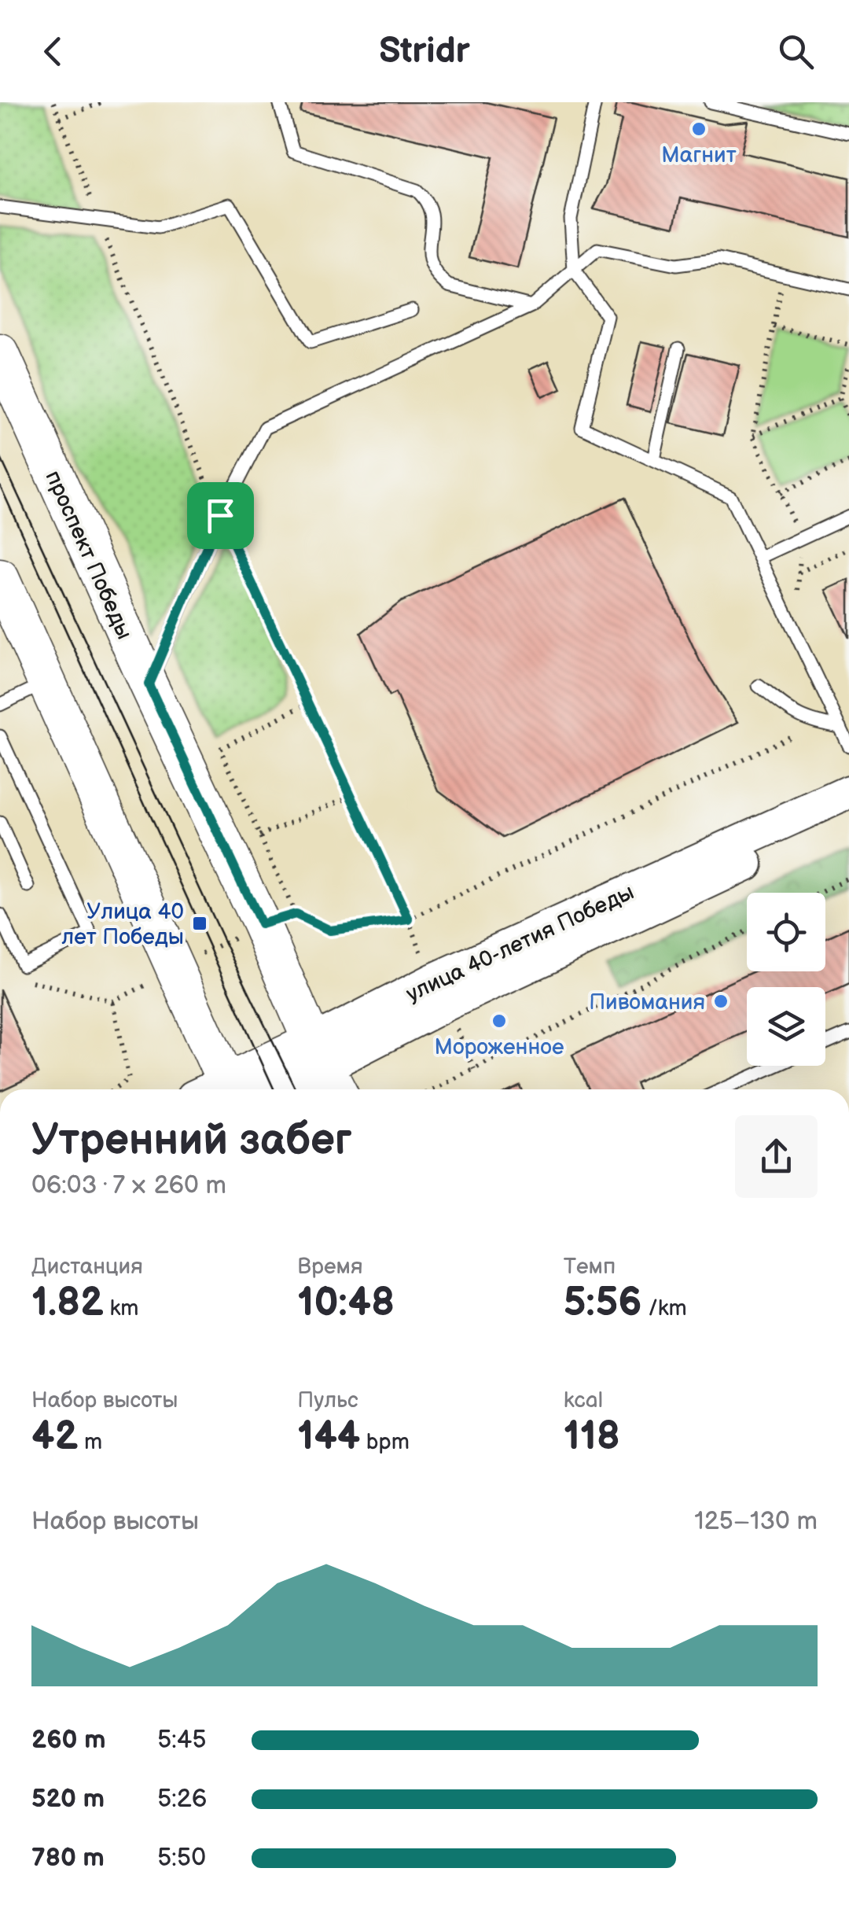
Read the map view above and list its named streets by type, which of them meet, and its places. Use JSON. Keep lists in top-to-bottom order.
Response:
{
  "streets": {
    "main road": ["проспект Победы", "улица 40-летия Победы"]
  },
  "crossings": [
    ["проспект Победы", "улица 40-летия Победы"]
  ],
  "places": {
    "other": ["Магнит", "Пивомания", "Мороженное"],
    "transit": ["Улица 40 лет Победы"]
  },
  "page": {
    "header": "Stridr",
    "heading": ["Утренний забег", "06:03 · 7 × 260 m"],
    "stats": [
      ["Дистанция", "1.82 km"],
      ["Время", "10:48"],
      ["Темп", "5:56 /km"],
      ["Набор высоты", "42 m"],
      ["Пульс", "144 bpm"],
      ["kcal", "118"]
    ],
    "chart": ["Набор высоты", "125–130 m"],
    "list": [
      {
        "name": "260 m",
        "note": "5:45"
      },
      {
        "name": "520 m",
        "note": "5:26"
      },
      {
        "name": "780 m",
        "note": "5:50"
      }
    ]
  }
}
